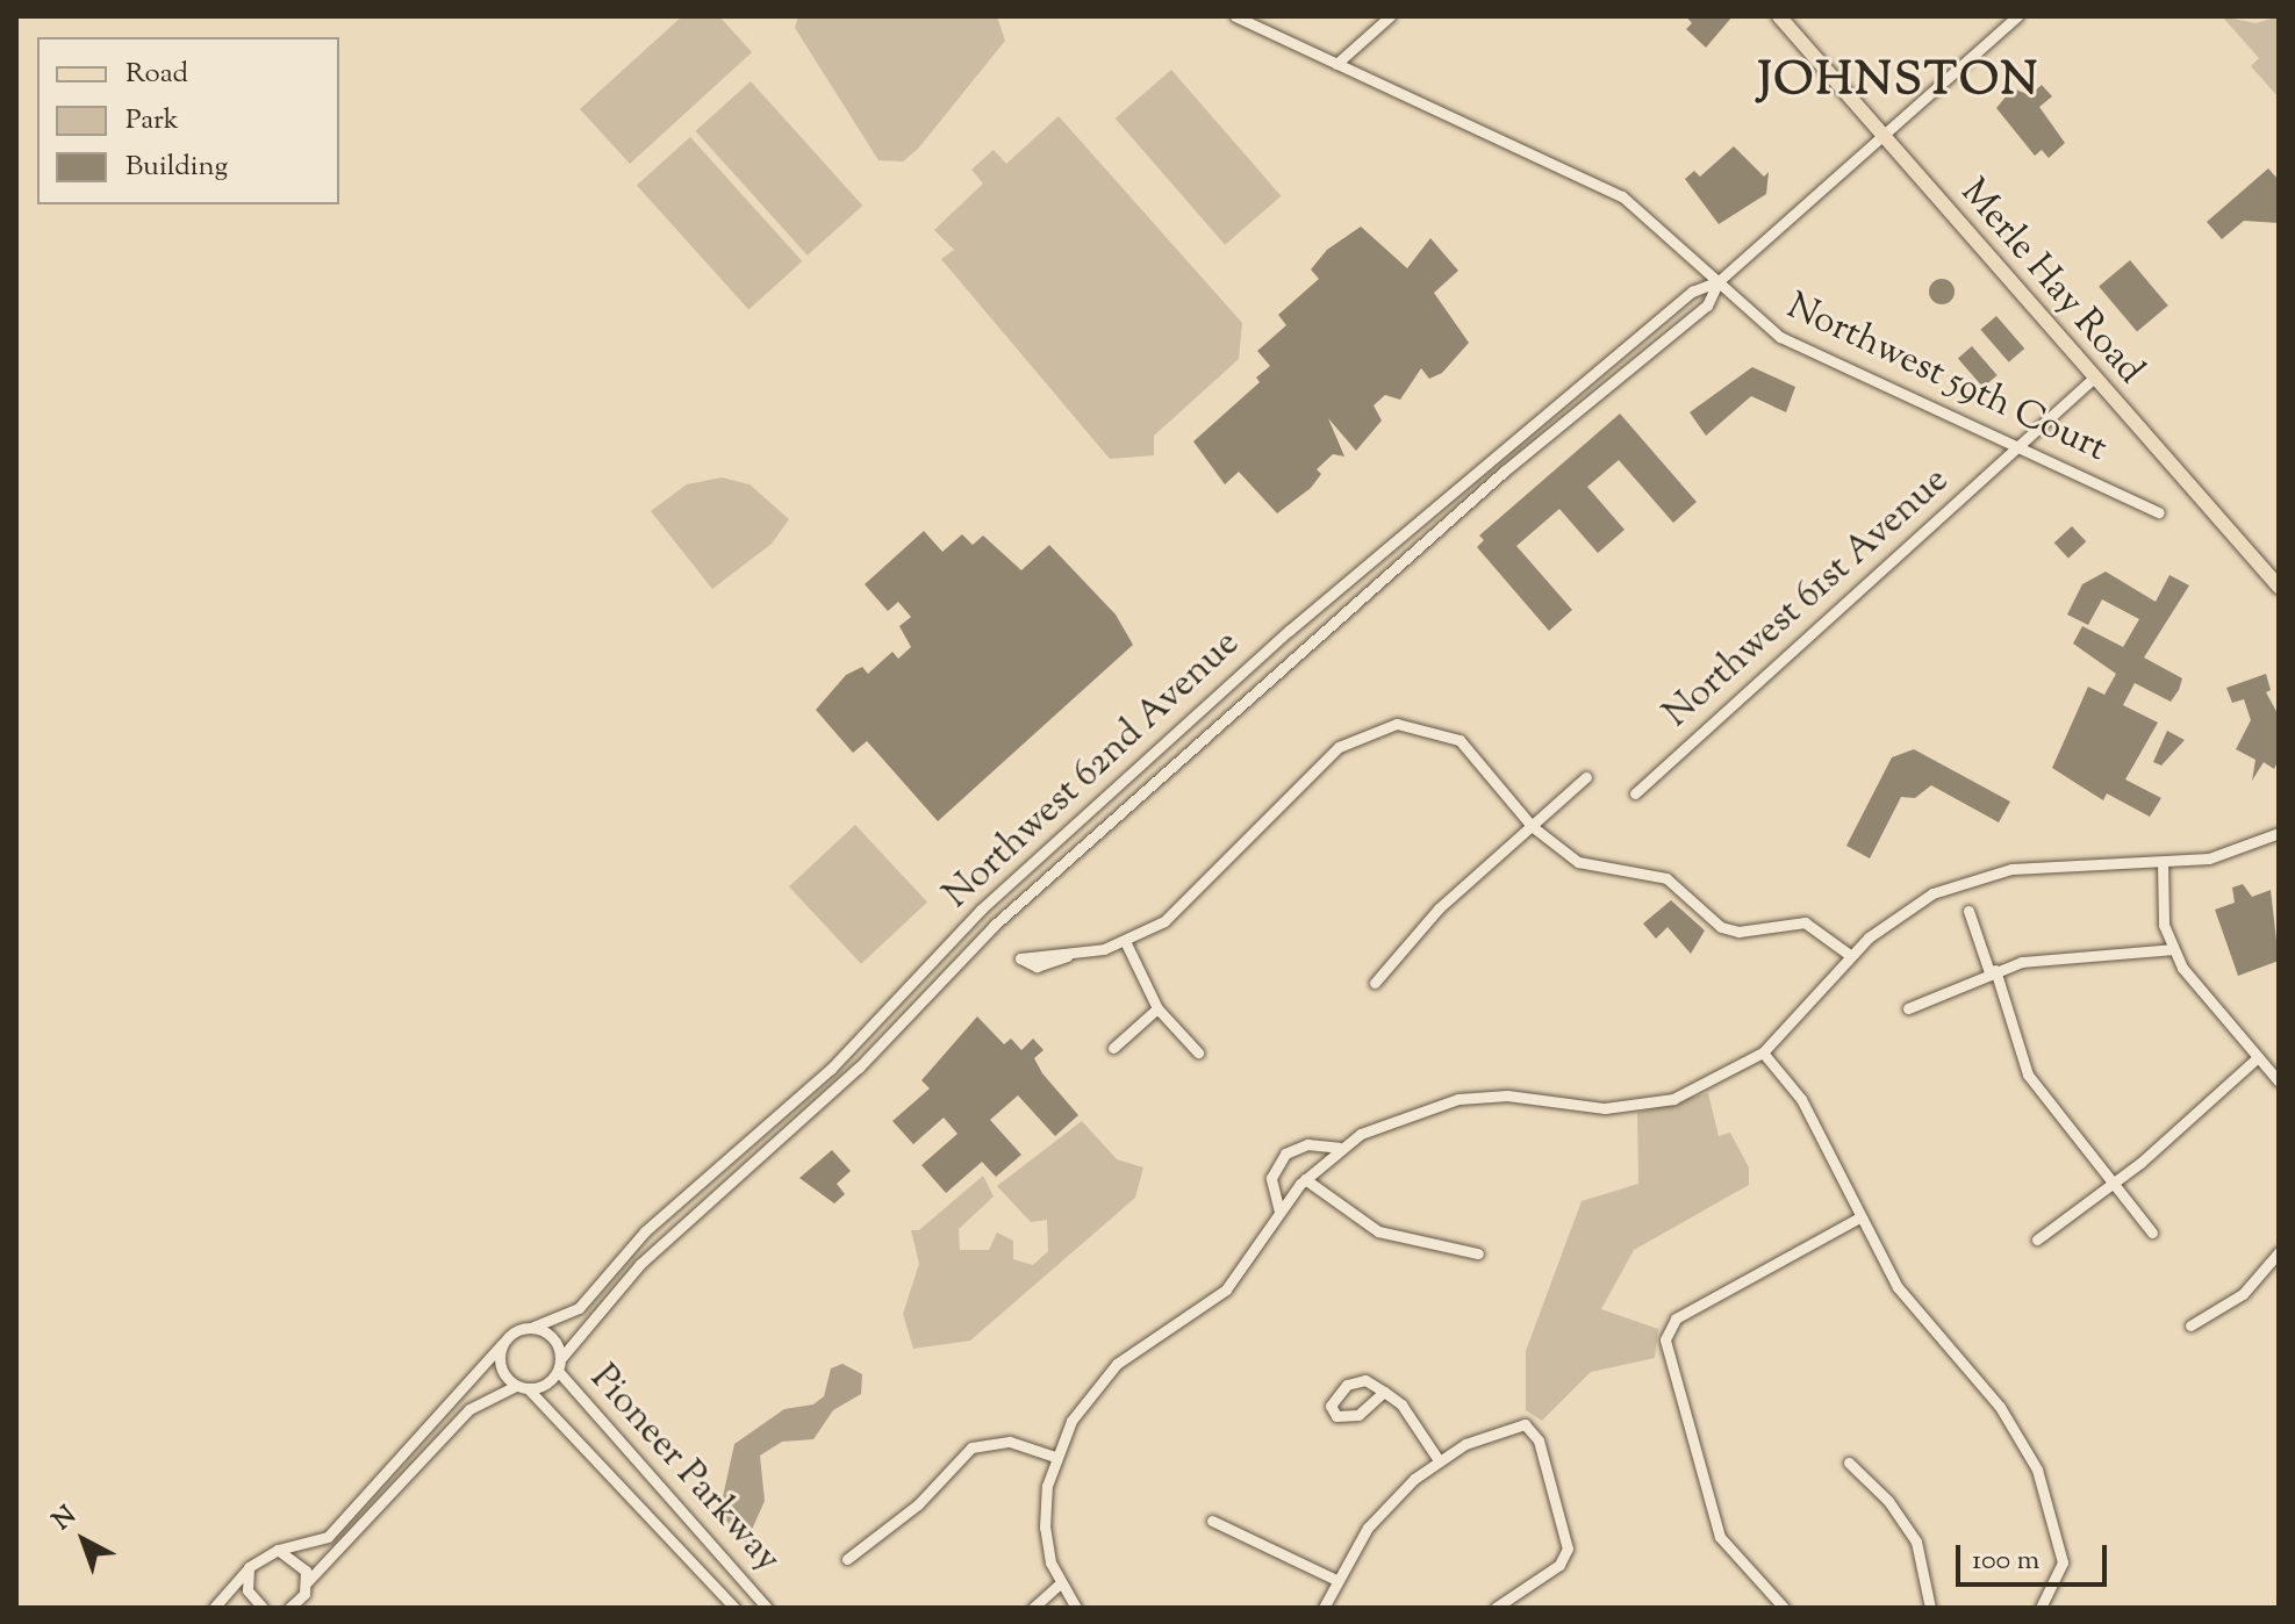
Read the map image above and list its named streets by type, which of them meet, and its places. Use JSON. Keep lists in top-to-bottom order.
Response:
{
  "streets": {
    "main road": ["Merle Hay Road"],
    "street": [
      "Northwest 59th Court",
      "Northwest 61st Avenue",
      "Northwest 62nd Avenue",
      "Pioneer Parkway"
    ]
  },
  "crossings": [
    ["Merle Hay Road", "Northwest 61st Avenue"],
    ["Merle Hay Road", "Northwest 62nd Avenue"],
    ["Northwest 59th Court", "Northwest 61st Avenue"],
    ["Northwest 59th Court", "Northwest 62nd Avenue"],
    ["Northwest 62nd Avenue", "Pioneer Parkway"]
  ],
  "districts": ["JOHNSTON"],
  "legend": ["Road", "Park", "Building"],
  "scale_bar": "100 m",
  "north": "top left"
}
